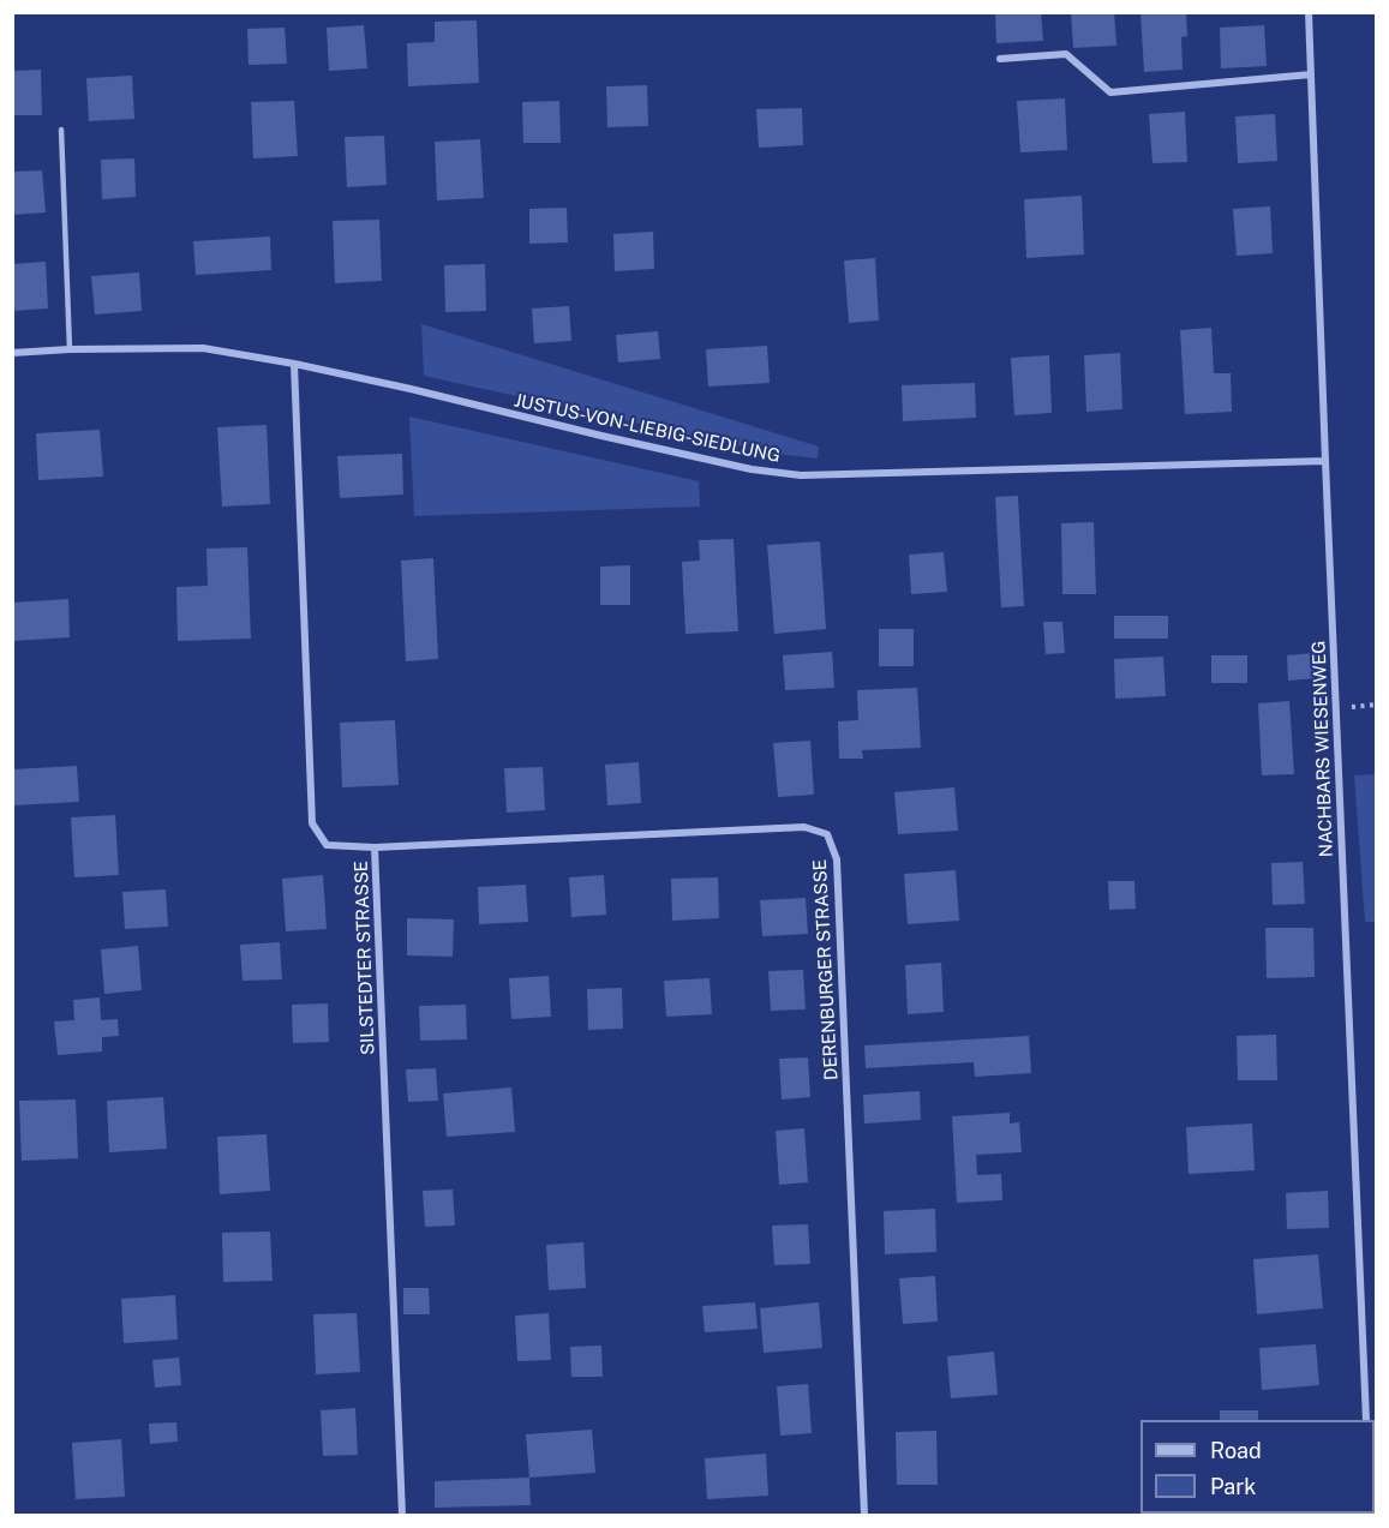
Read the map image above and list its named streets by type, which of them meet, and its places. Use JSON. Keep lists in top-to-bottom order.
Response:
{
  "streets": {
    "street": [
      "JUSTUS-VON-LIEBIG-SIEDLUNG",
      "NACHBARS WIESENWEG",
      "SILSTEDTER STRASSE",
      "DERENBURGER STRASSE"
    ]
  },
  "crossings": [
    ["JUSTUS-VON-LIEBIG-SIEDLUNG", "NACHBARS WIESENWEG"],
    ["JUSTUS-VON-LIEBIG-SIEDLUNG", "SILSTEDTER STRASSE"],
    ["SILSTEDTER STRASSE", "DERENBURGER STRASSE"]
  ],
  "legend": ["Road", "Park"]
}
